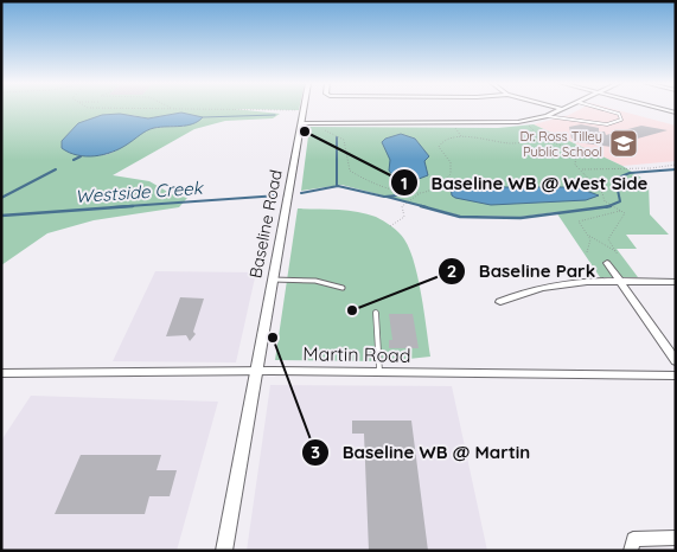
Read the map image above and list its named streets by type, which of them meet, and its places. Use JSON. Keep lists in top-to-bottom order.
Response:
{
  "streets": {
    "street": ["Baseline Road", "Martin Road"]
  },
  "crossings": [
    ["Baseline Road", "Martin Road"]
  ],
  "water": ["Westside Creek"],
  "places": {
    "other": ["Baseline WB @ West Side", "Baseline Park", "Baseline WB @ Martin"],
    "school or university": ["Dr. Ross Tilley Public School"]
  }
}
